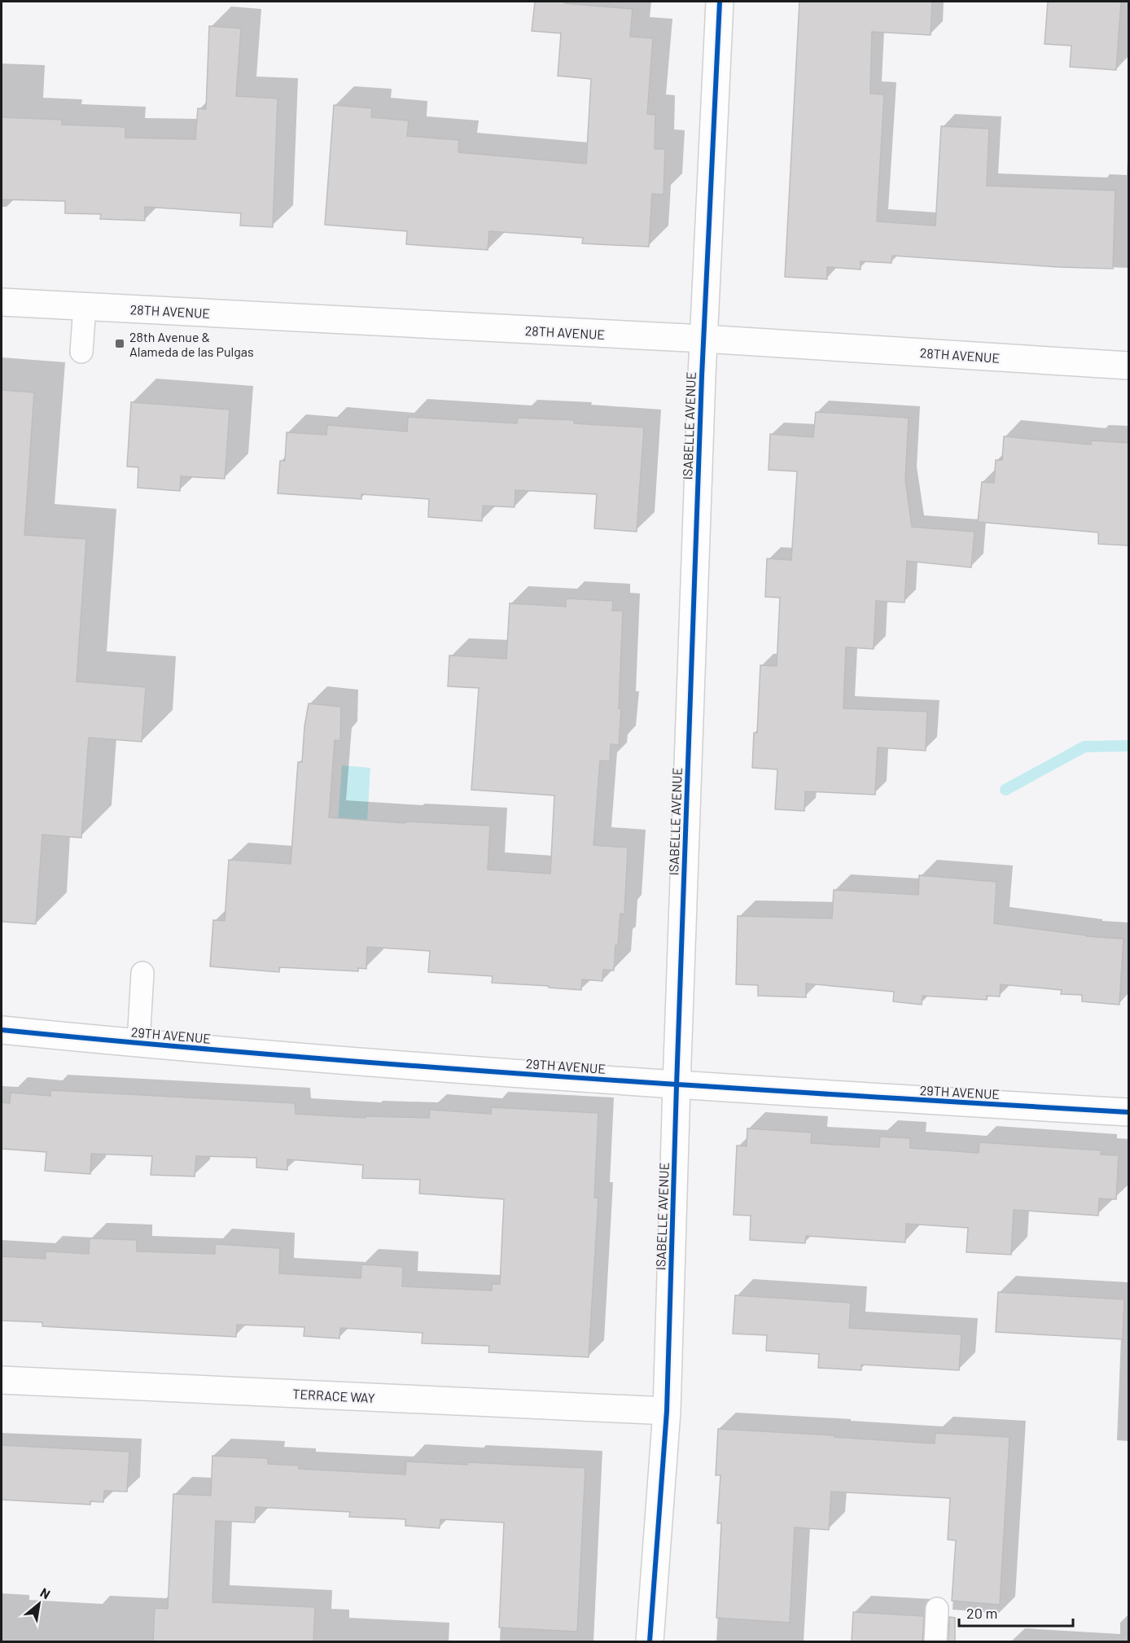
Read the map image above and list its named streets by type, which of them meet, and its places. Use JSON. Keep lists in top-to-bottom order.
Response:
{
  "streets": {
    "street": [
      "28TH AVENUE",
      "ISABELLE AVENUE",
      "29TH AVENUE",
      "TERRACE WAY"
    ]
  },
  "crossings": [
    ["28TH AVENUE", "ISABELLE AVENUE"],
    ["ISABELLE AVENUE", "29TH AVENUE"],
    ["ISABELLE AVENUE", "TERRACE WAY"]
  ],
  "places": {
    "transit": ["28th Avenue & Alameda de las Pulgas"]
  },
  "scale_bar": "20 m",
  "north": "top right"
}
